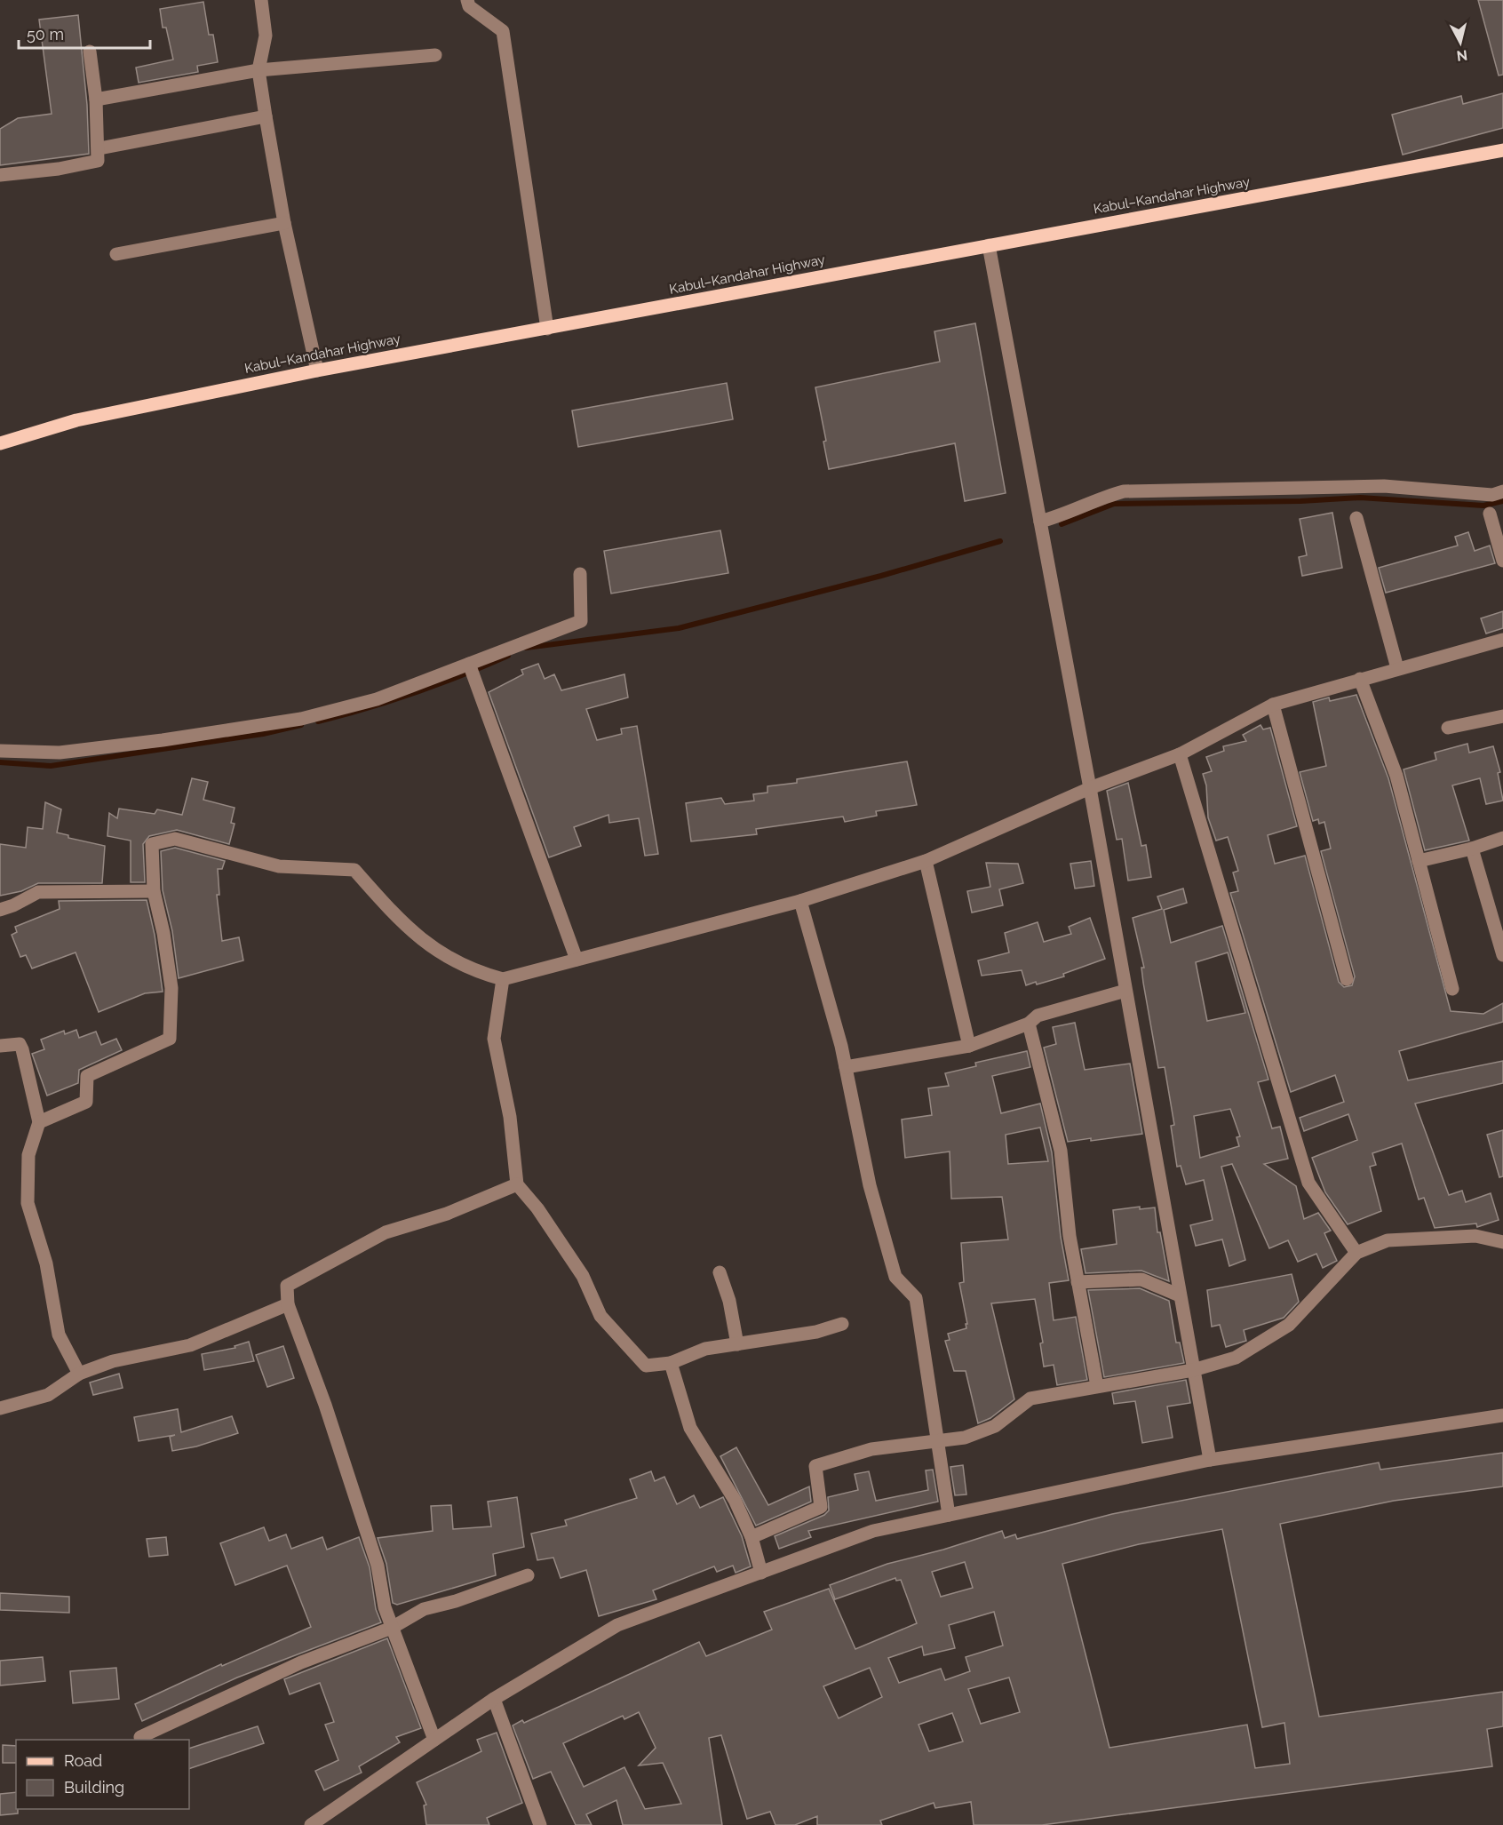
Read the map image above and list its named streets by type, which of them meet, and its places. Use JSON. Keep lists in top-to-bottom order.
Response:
{
  "streets": {
    "main road": ["Kabul–Kandahar Highway"]
  },
  "legend": ["Road", "Building"],
  "scale_bar": "50 m",
  "north": "bottom"
}
